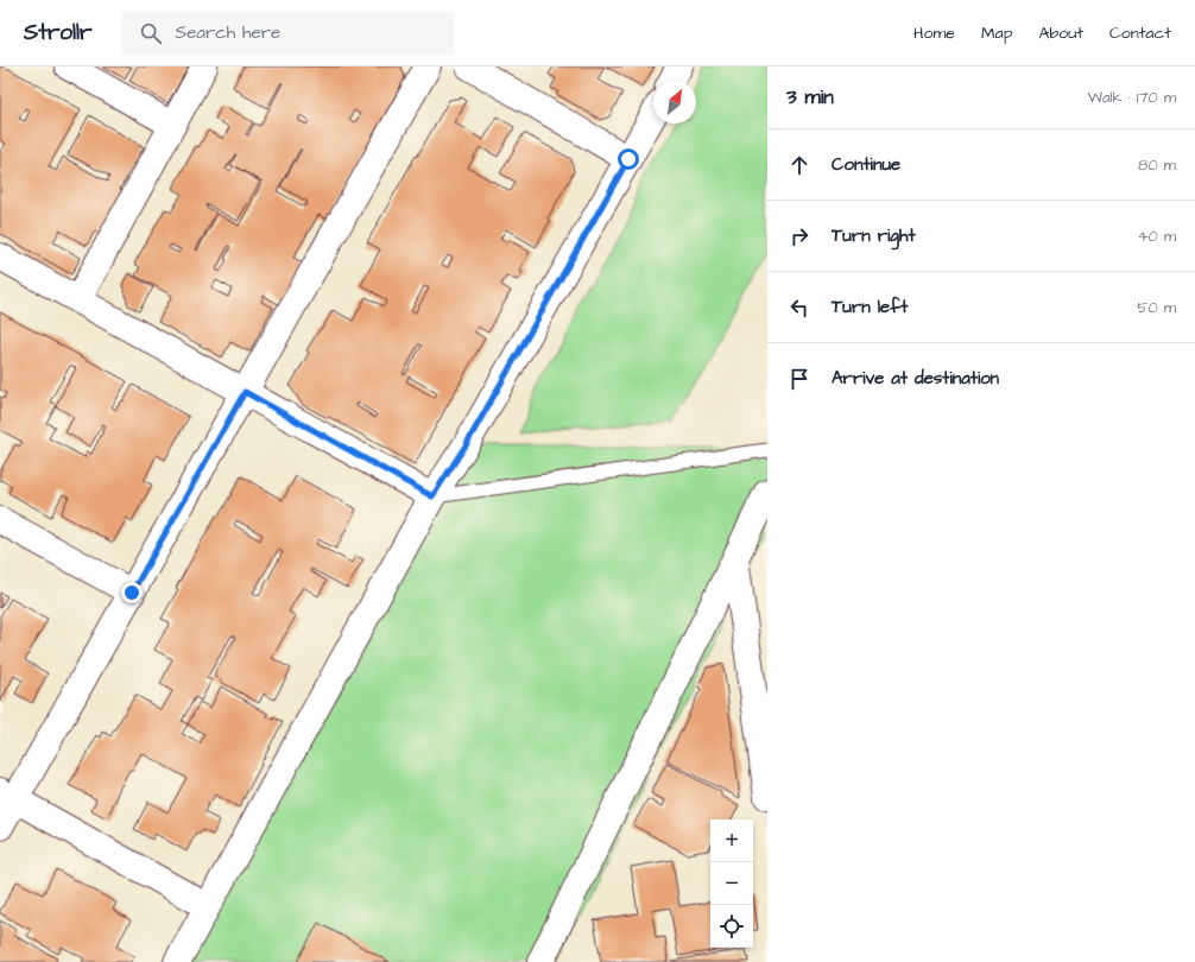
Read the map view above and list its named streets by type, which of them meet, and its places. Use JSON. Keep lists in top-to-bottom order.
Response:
{
  "north": "top right",
  "page": {
    "header": "Strollr",
    "search": "Search here",
    "nav": [
      "Home",
      "Map",
      "About",
      "Contact"
    ],
    "heading": ["3 min", "Walk · 170 m"],
    "list": [
      ["Continue", "80 m"],
      ["Turn right", "40 m"],
      ["Turn left", "50 m"],
      "Arrive at destination"
    ],
    "map_buttons": ["+", "−"]
  }
}
